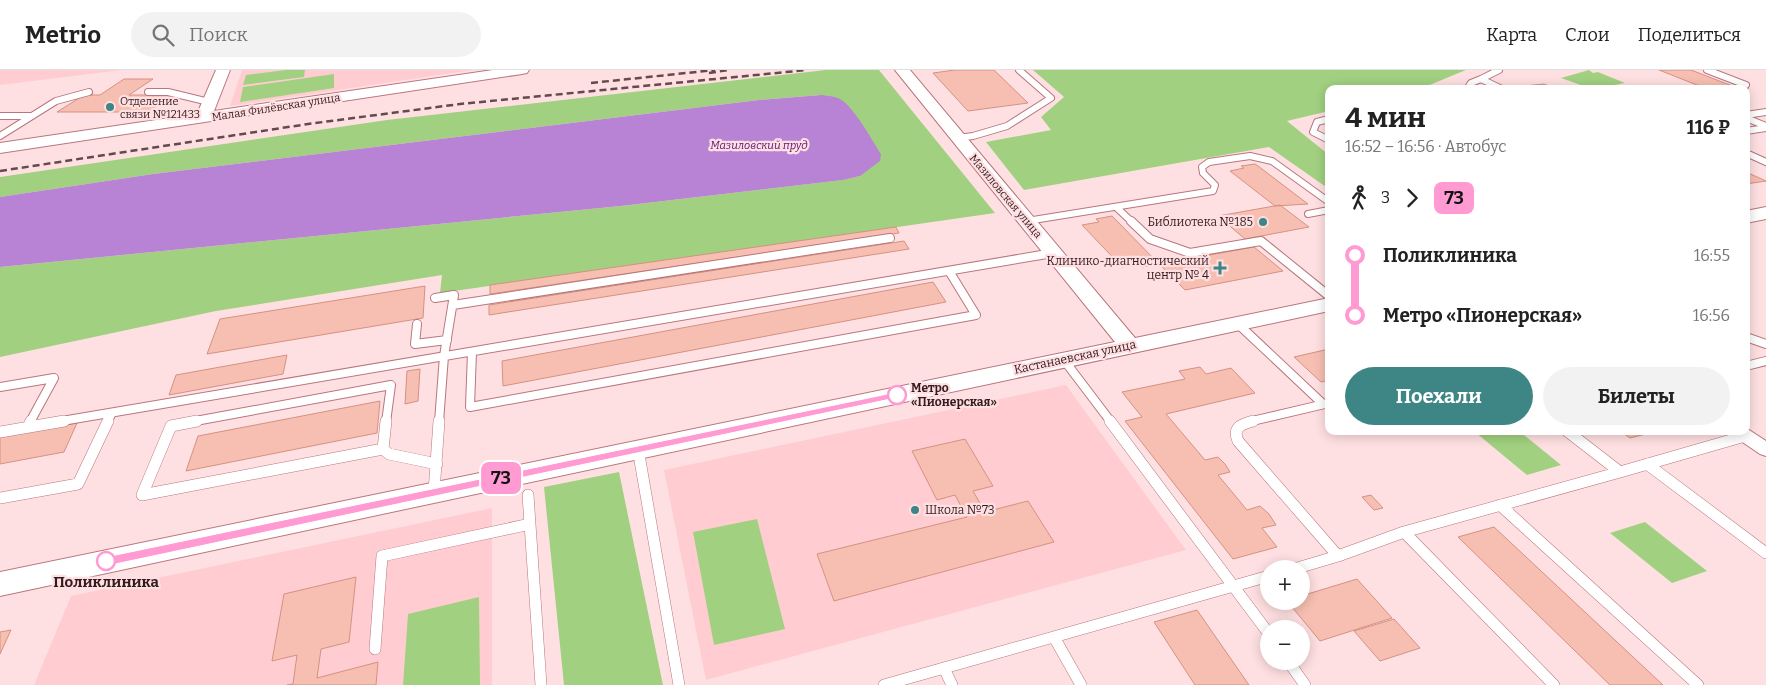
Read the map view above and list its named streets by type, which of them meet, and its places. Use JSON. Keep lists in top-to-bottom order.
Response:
{
  "streets": {
    "street": ["Малая Филёвская улица", "Мазиловская улица", "Кастанаевская улица"]
  },
  "crossings": [
    ["Мазиловская улица", "Кастанаевская улица"]
  ],
  "water": ["Мазиловский пруд"],
  "places": {
    "other": [
      "Отделение связи №121433",
      "Библиотека №185",
      "Метро «Пионерская»",
      "Школа №73",
      "Поликлиника"
    ],
    "health": ["Клинико-диагностический центр № 4"]
  },
  "lines": ["bus line 73"],
  "page": {
    "header": "Metrio",
    "search": "Поиск",
    "nav": ["Карта", "Слои", "Поделиться"],
    "on_map": "73",
    "heading": ["4 мин", "16:52 – 16:56 · Автобус", "116 ₽"],
    "legs": ["3", "73"],
    "list": [
      {
        "name": "Поликлиника",
        "value": "16:55"
      },
      {
        "name": "Метро «Пионерская»",
        "value": "16:56"
      }
    ],
    "buttons": ["Поехали", "Билеты"],
    "map_buttons": ["+", "−"]
  }
}
